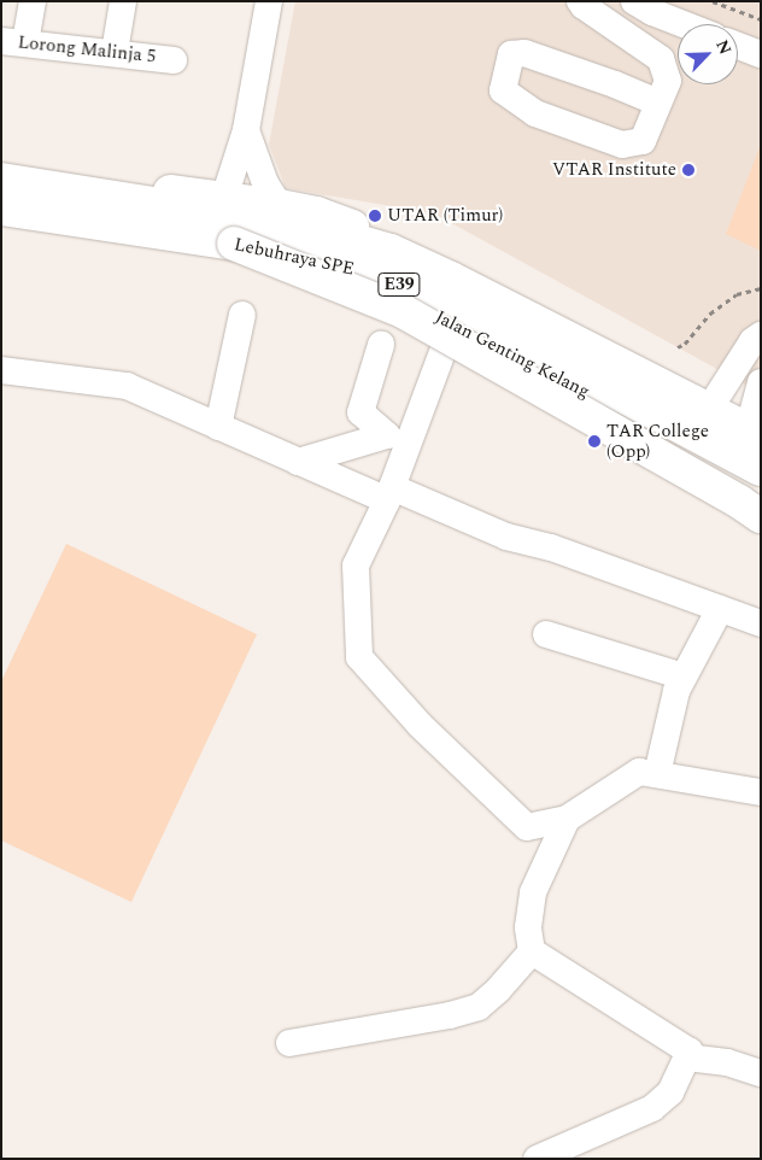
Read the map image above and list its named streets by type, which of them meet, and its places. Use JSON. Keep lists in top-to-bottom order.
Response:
{
  "streets": {
    "main road": ["Lebuhraya SPE", "E39", "Jalan Genting Kelang"],
    "street": ["Lorong Malinja 5"]
  },
  "places": ["VTAR Institute", "UTAR (Timur)", "TAR College (Opp)"],
  "north": "top right"
}
